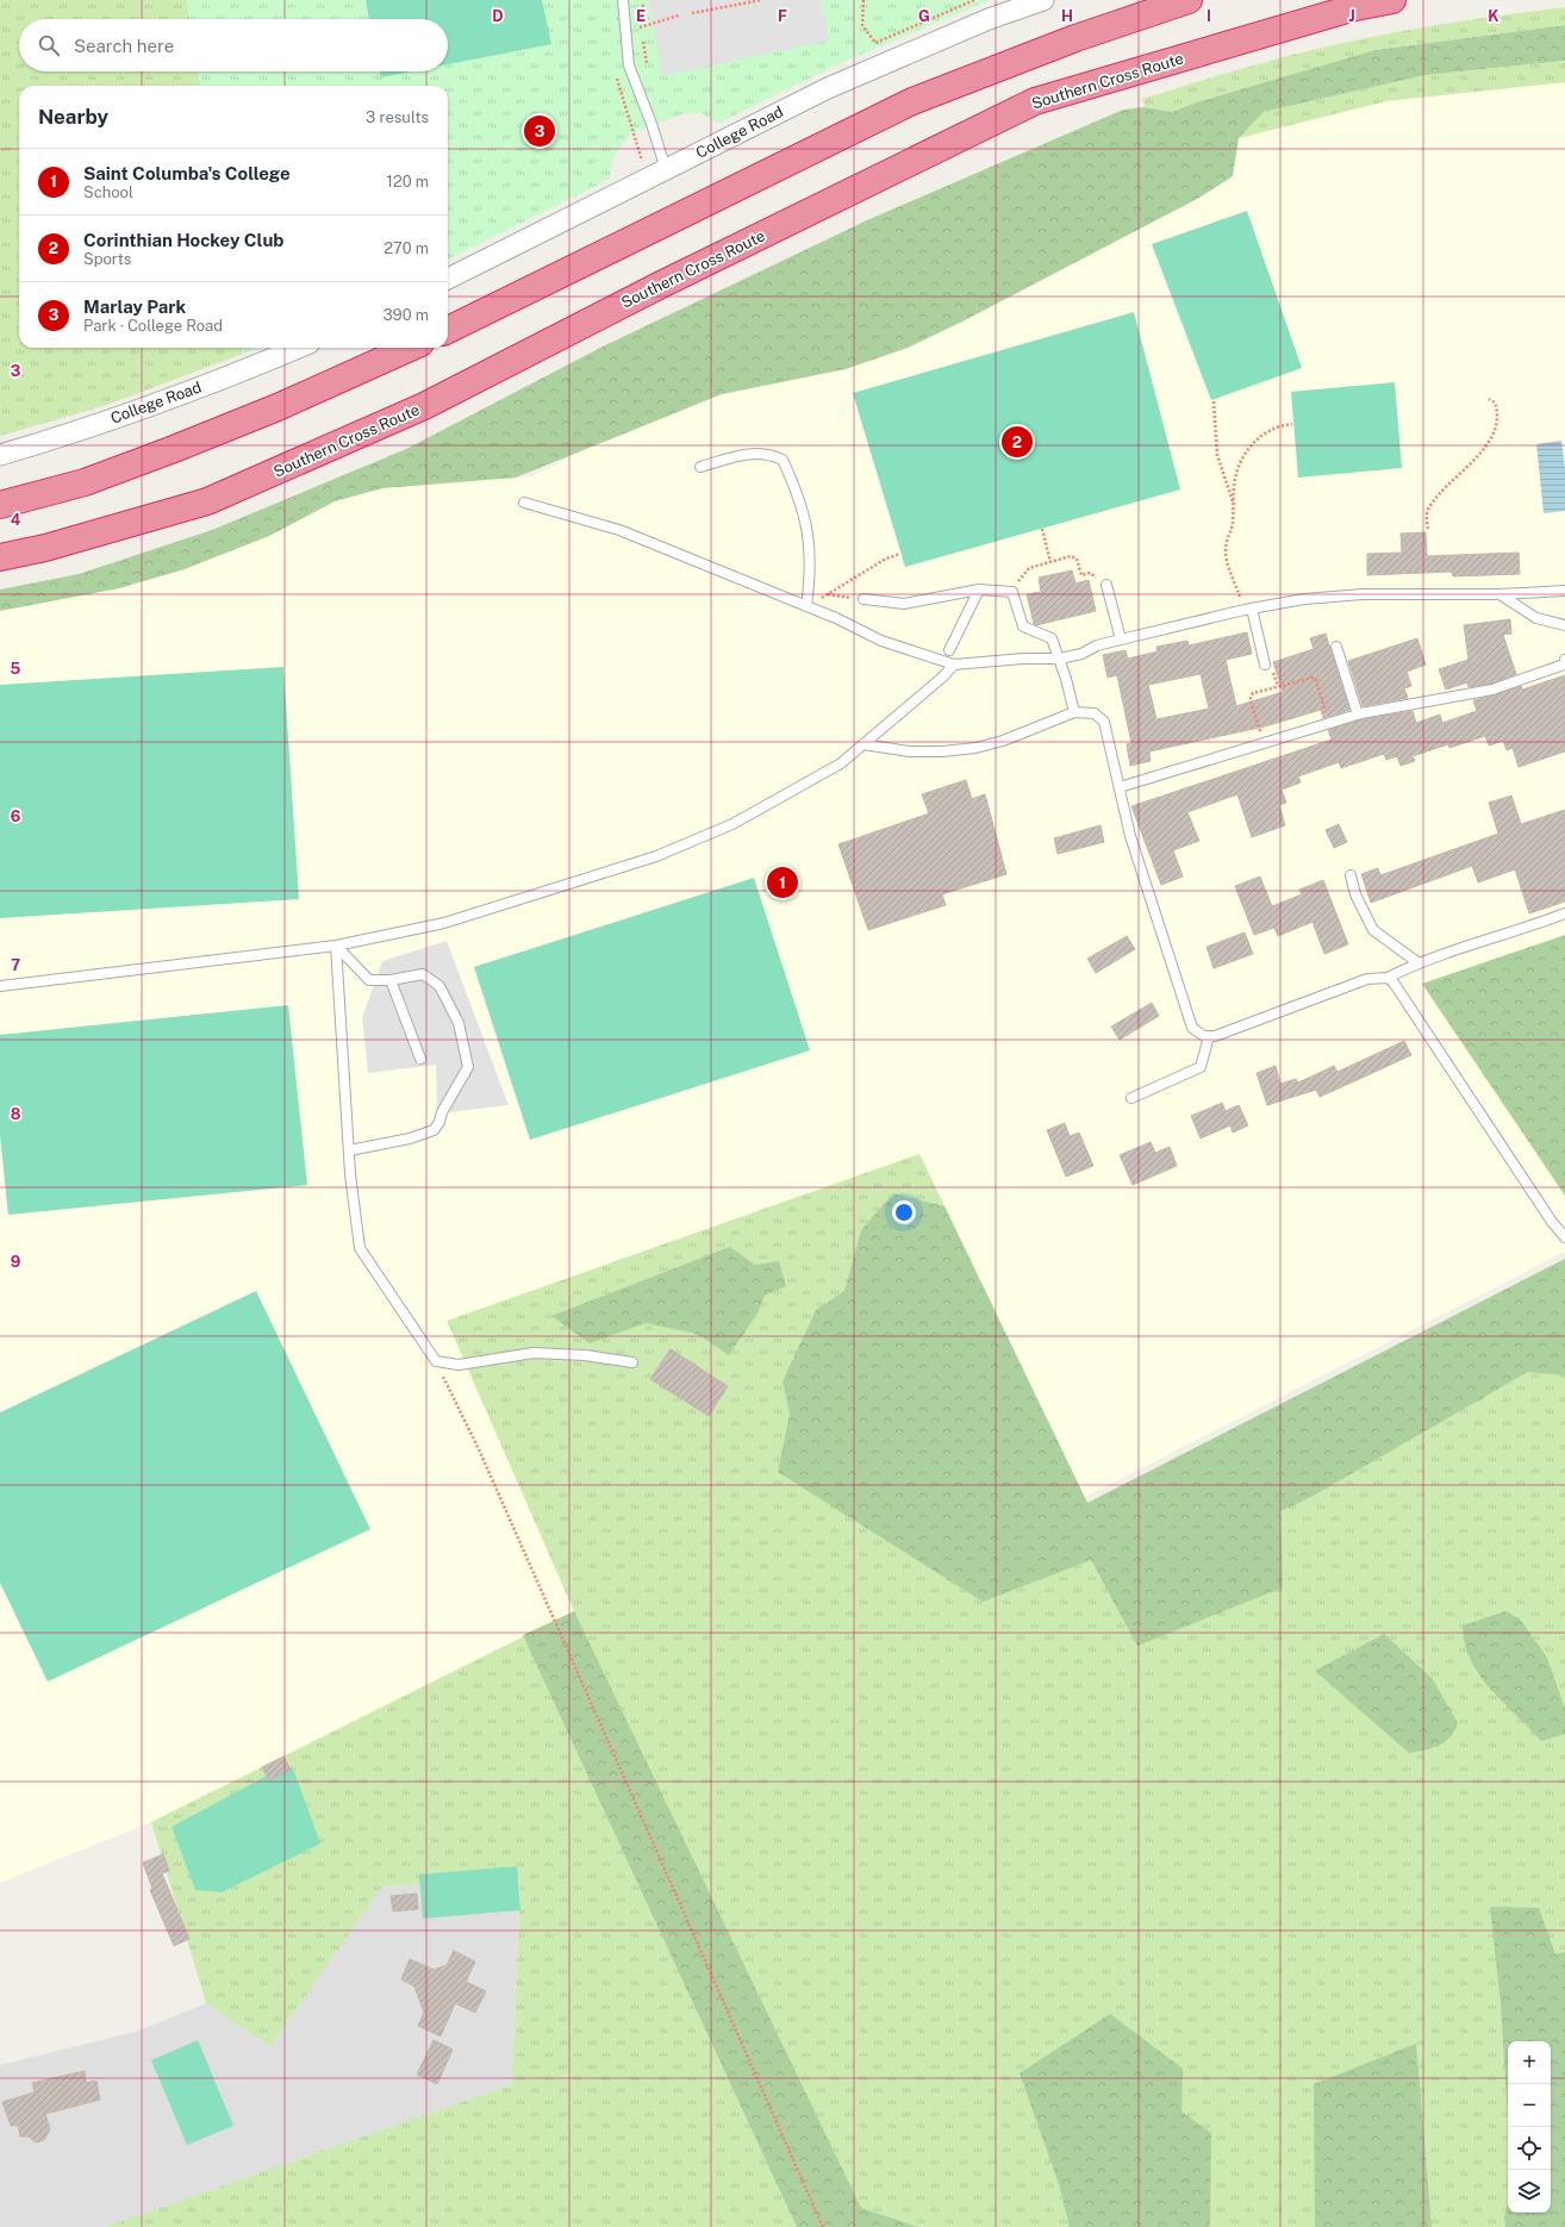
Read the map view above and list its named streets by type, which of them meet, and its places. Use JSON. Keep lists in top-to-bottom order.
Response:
{
  "streets": {
    "highway": ["Southern Cross Route"],
    "street": ["College Road"]
  },
  "page": {
    "search": "Search here",
    "heading": ["Nearby", "3 results"],
    "pins": ["3", "2", "1"],
    "list": [
      {
        "mark": "1",
        "name": "Saint Columba's College",
        "note": "School",
        "value": "120 m"
      },
      {
        "mark": "2",
        "name": "Corinthian Hockey Club",
        "note": "Sports",
        "value": "270 m"
      },
      {
        "mark": "3",
        "name": "Marlay Park",
        "note": "Park · College Road",
        "value": "390 m"
      }
    ],
    "map_buttons": ["+", "−"]
  },
  "grid": {
    "columns": [
      "D",
      "E",
      "F",
      "G",
      "H",
      "I",
      "J",
      "K"
    ],
    "rows": [
      "3",
      "4",
      "5",
      "6",
      "7",
      "8",
      "9"
    ]
  }
}
